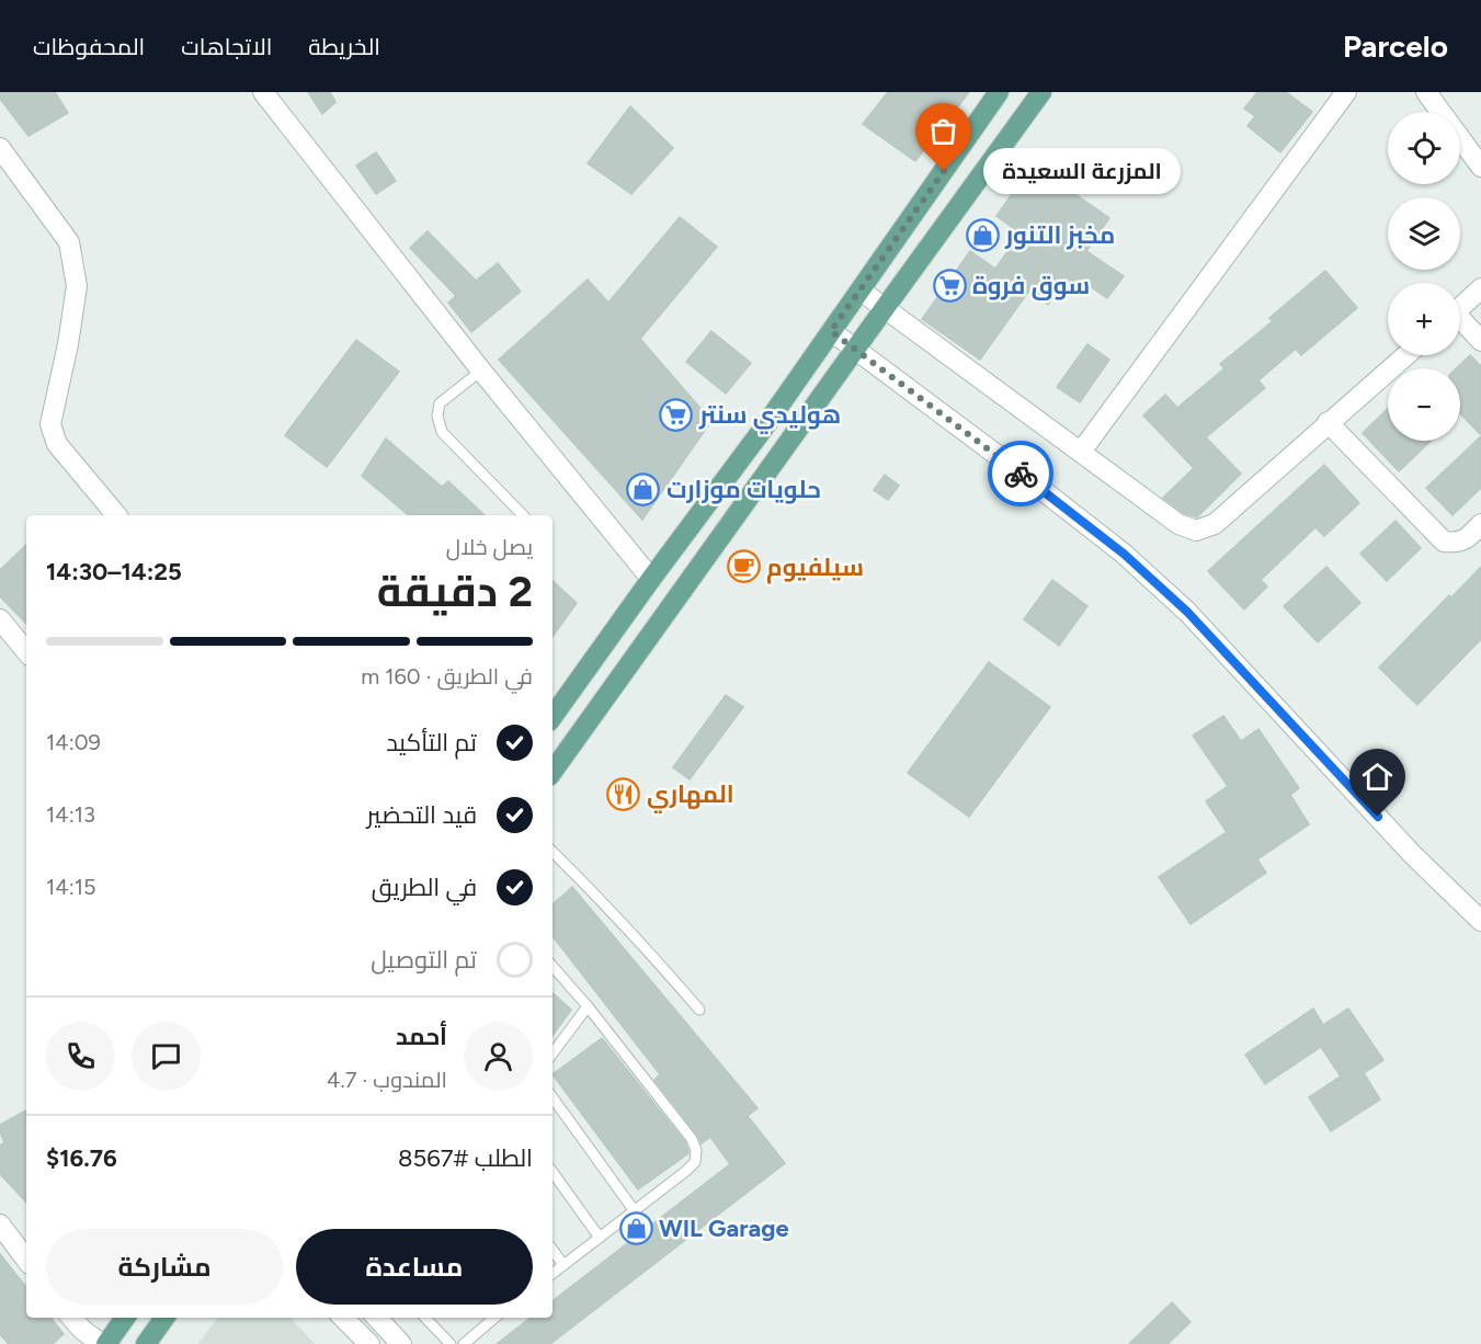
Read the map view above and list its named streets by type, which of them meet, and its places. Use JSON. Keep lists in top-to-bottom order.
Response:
{
  "places": {
    "other": ["المزرعة السعيدة"],
    "shop": ["مخبز التنور", "حلويات موزارت", "WIL Garage"],
    "supermarket": ["سوق فروة", "هوليدي سنتر"],
    "cafe": ["سيلفيوم"],
    "restaurant": ["المهاري"]
  },
  "page": {
    "header": "Parcelo",
    "nav": ["الخريطة", "الاتجاهات", "المحفوظات"],
    "map_buttons": ["+", "−"],
    "bubble": "المزرعة السعيدة",
    "heading": ["2 دقيقة", "يصل خلال", "14:25–14:30"],
    "panel": [
      "أحمد",
      "المندوب · 4.7",
      "الطلب #8567",
      "$16.76"
    ],
    "bar": "في الطريق · 160 m",
    "list": [
      ["تم التأكيد", "14:09"],
      ["قيد التحضير", "14:13"],
      ["في الطريق", "14:15"],
      "تم التوصيل"
    ],
    "buttons": ["مساعدة", "مشاركة"]
  }
}
